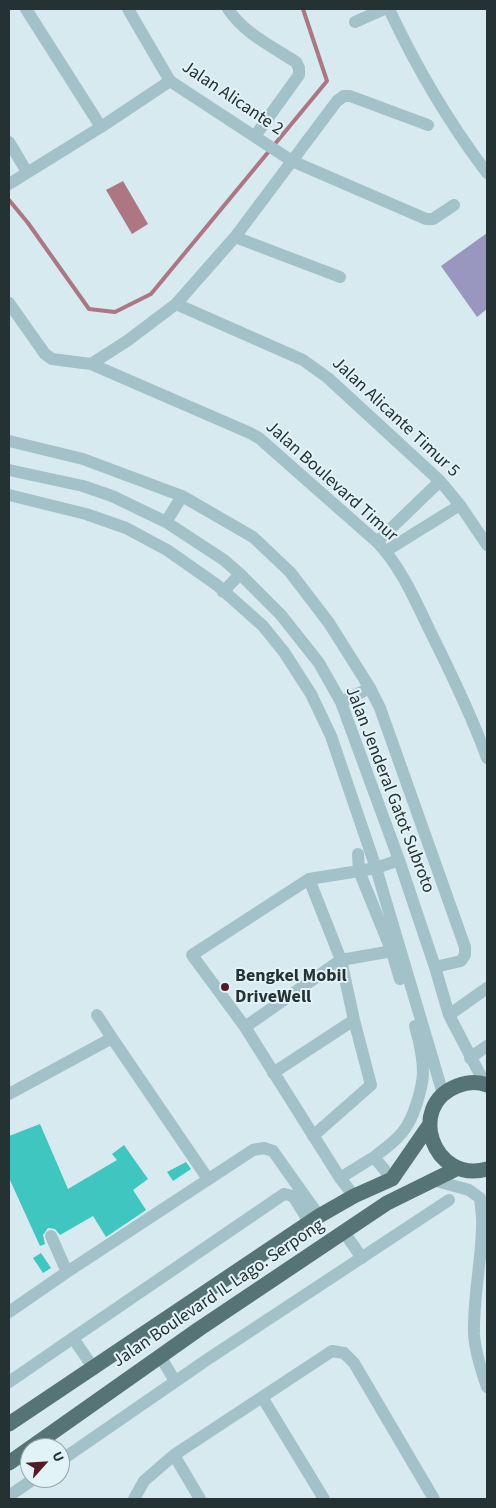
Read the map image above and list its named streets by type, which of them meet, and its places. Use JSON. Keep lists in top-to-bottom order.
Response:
{
  "streets": {
    "main road": ["Jalan Boulevard IL Lago. Serpong"],
    "street": [
      "Jalan Alicante 2",
      "Jalan Alicante Timur 5",
      "Jalan Boulevard Timur",
      "Jalan Jenderal Gatot Subroto"
    ]
  },
  "places": ["Bengkel Mobil DriveWell"],
  "north": "top right"
}
